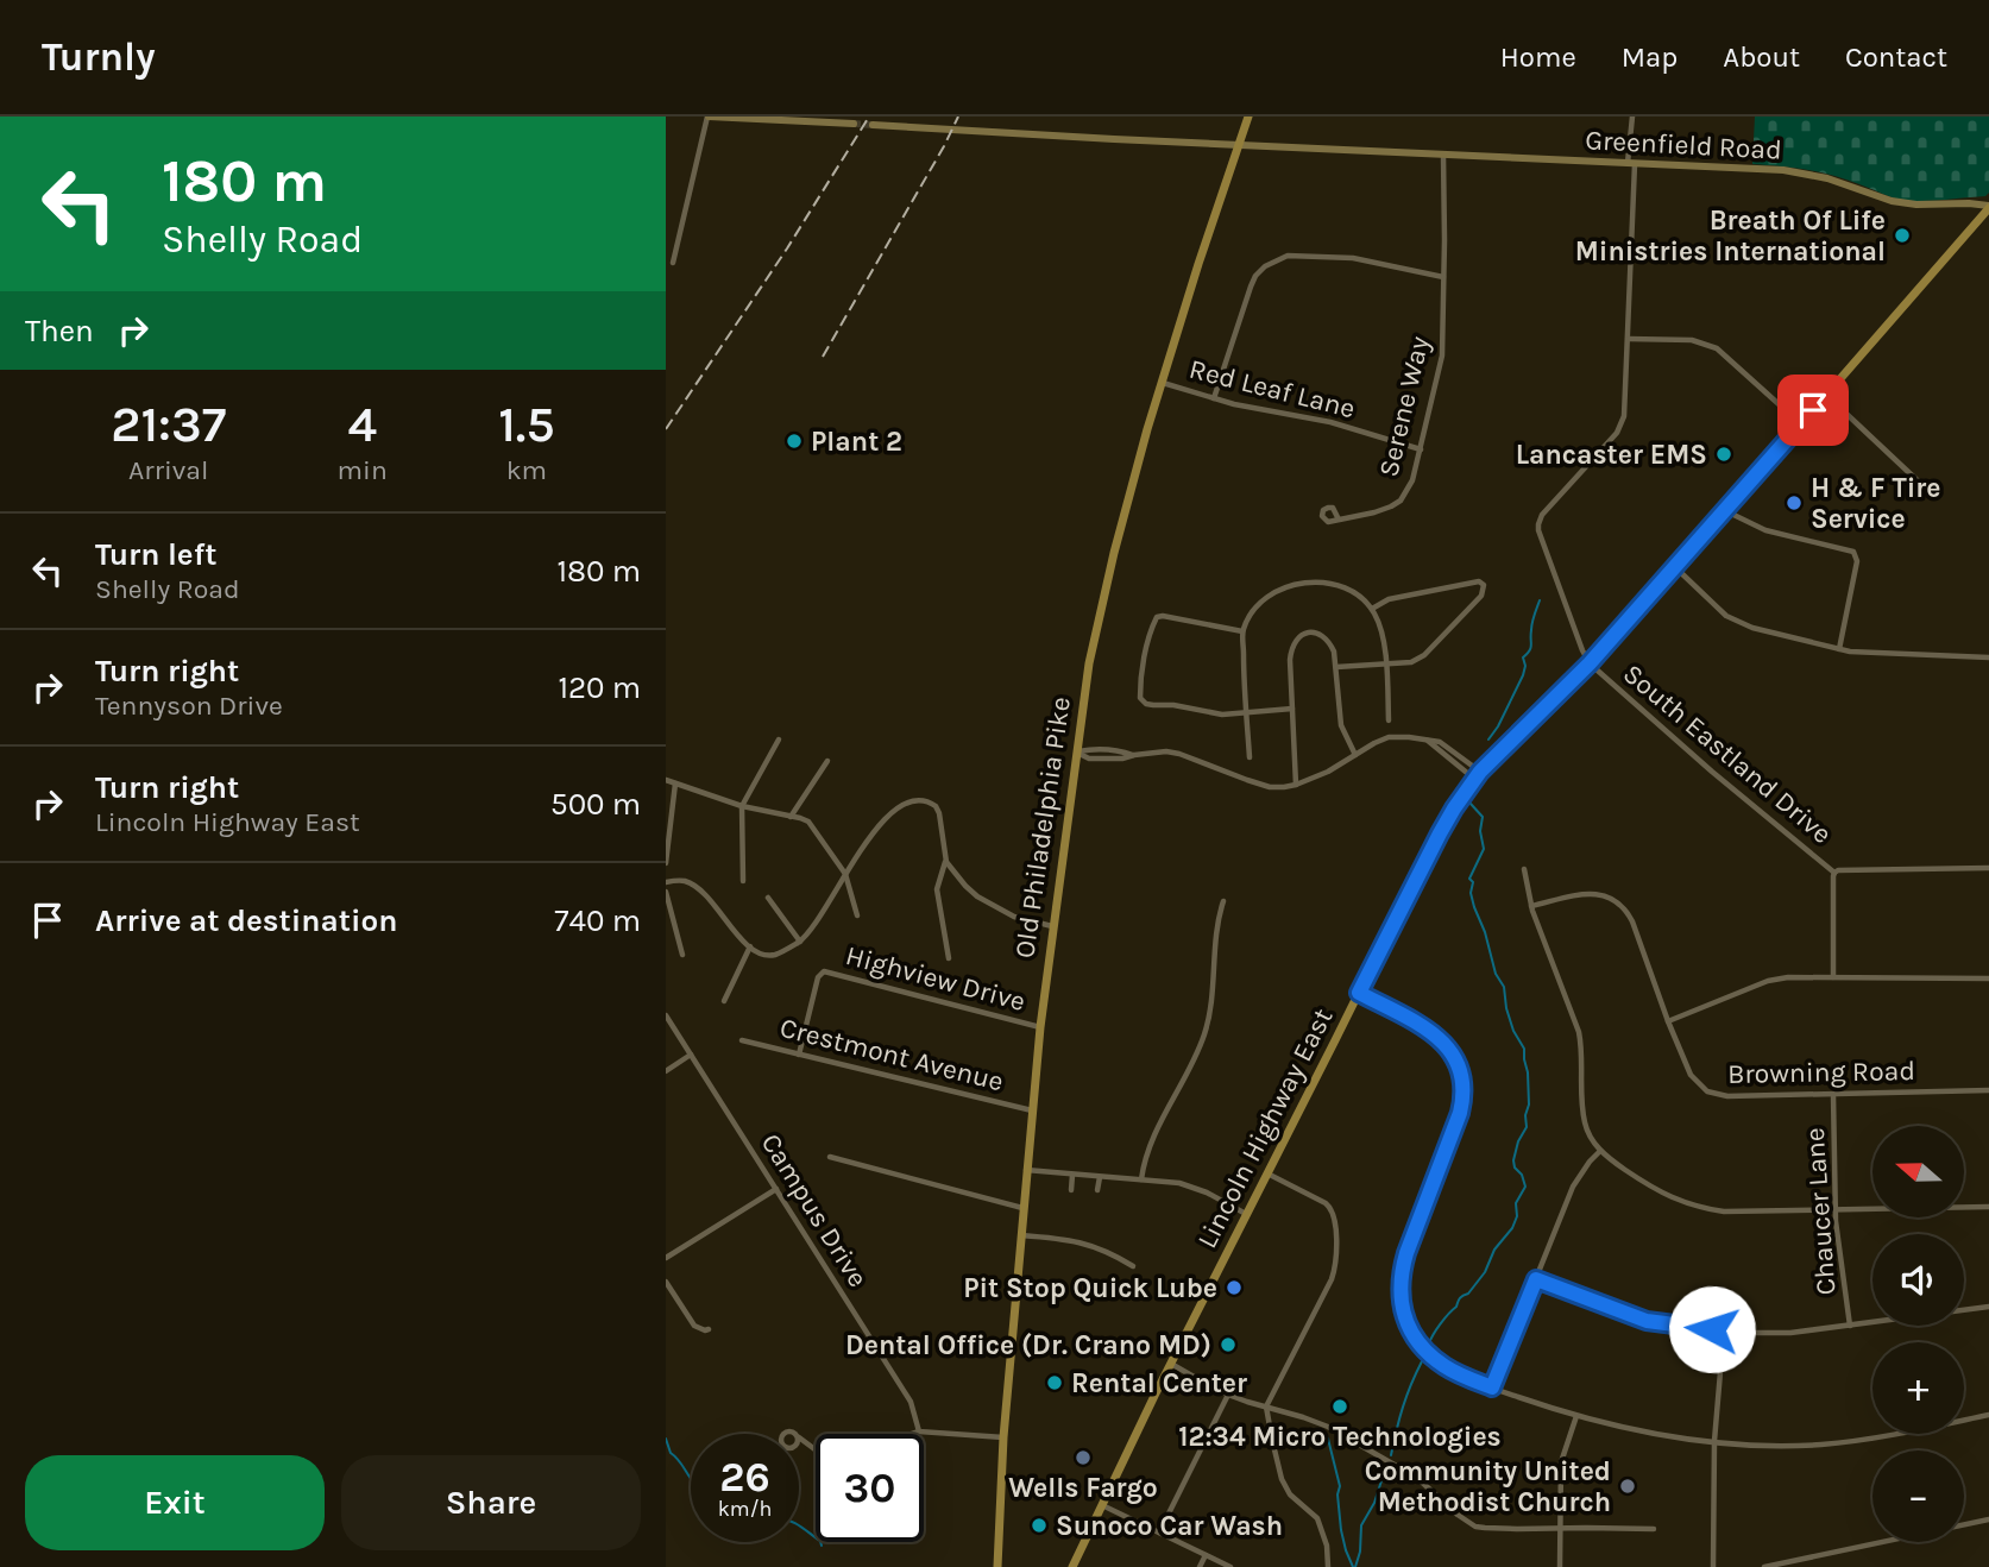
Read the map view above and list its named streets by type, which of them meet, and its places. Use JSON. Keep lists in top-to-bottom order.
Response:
{
  "streets": {
    "main road": ["Greenfield Road", "Old Philadelphia Pike", "Lincoln Highway East"],
    "street": [
      "Red Leaf Lane",
      "Serene Way",
      "South Eastland Drive",
      "Highview Drive",
      "Crestmont Avenue",
      "Browning Road",
      "Campus Drive",
      "Chaucer Lane"
    ]
  },
  "crossings": [
    ["Greenfield Road", "Serene Way"],
    ["Greenfield Road", "Old Philadelphia Pike"],
    ["Greenfield Road", "Lincoln Highway East"],
    ["Red Leaf Lane", "Serene Way"],
    ["Red Leaf Lane", "Old Philadelphia Pike"],
    ["South Eastland Drive", "Lincoln Highway East"],
    ["Old Philadelphia Pike", "Highview Drive"],
    ["Old Philadelphia Pike", "Crestmont Avenue"],
    ["Highview Drive", "Crestmont Avenue"],
    ["Browning Road", "Chaucer Lane"]
  ],
  "places": [
    "Breath Of Life Ministries International",
    "Plant 2",
    "Lancaster EMS",
    "H & F Tire Service",
    "Pit Stop Quick Lube",
    "Dental Office (Dr. Crano MD)",
    "Rental Center",
    "12:34 Micro Technologies",
    "Wells Fargo",
    "Community United Methodist Church",
    "Sunoco Car Wash"
  ],
  "north": "left",
  "page": {
    "header": "Turnly",
    "nav": [
      "Home",
      "Map",
      "About",
      "Contact"
    ],
    "turn": ["180 m", "Shelly Road"],
    "then": "Then",
    "eta": [
      "21:37",
      "Arrival",
      "4",
      "min",
      "1.5",
      "km"
    ],
    "list": [
      {
        "name": "Turn left",
        "note": "Shelly Road",
        "value": "180 m"
      },
      {
        "name": "Turn right",
        "note": "Tennyson Drive",
        "value": "120 m"
      },
      {
        "name": "Turn right",
        "note": "Lincoln Highway East",
        "value": "500 m"
      },
      {
        "name": "Arrive at destination",
        "value": "740 m"
      }
    ],
    "map_buttons": ["+", "−"],
    "speed": "26 km/h",
    "limit": "30",
    "buttons": ["Exit", "Share"]
  }
}
